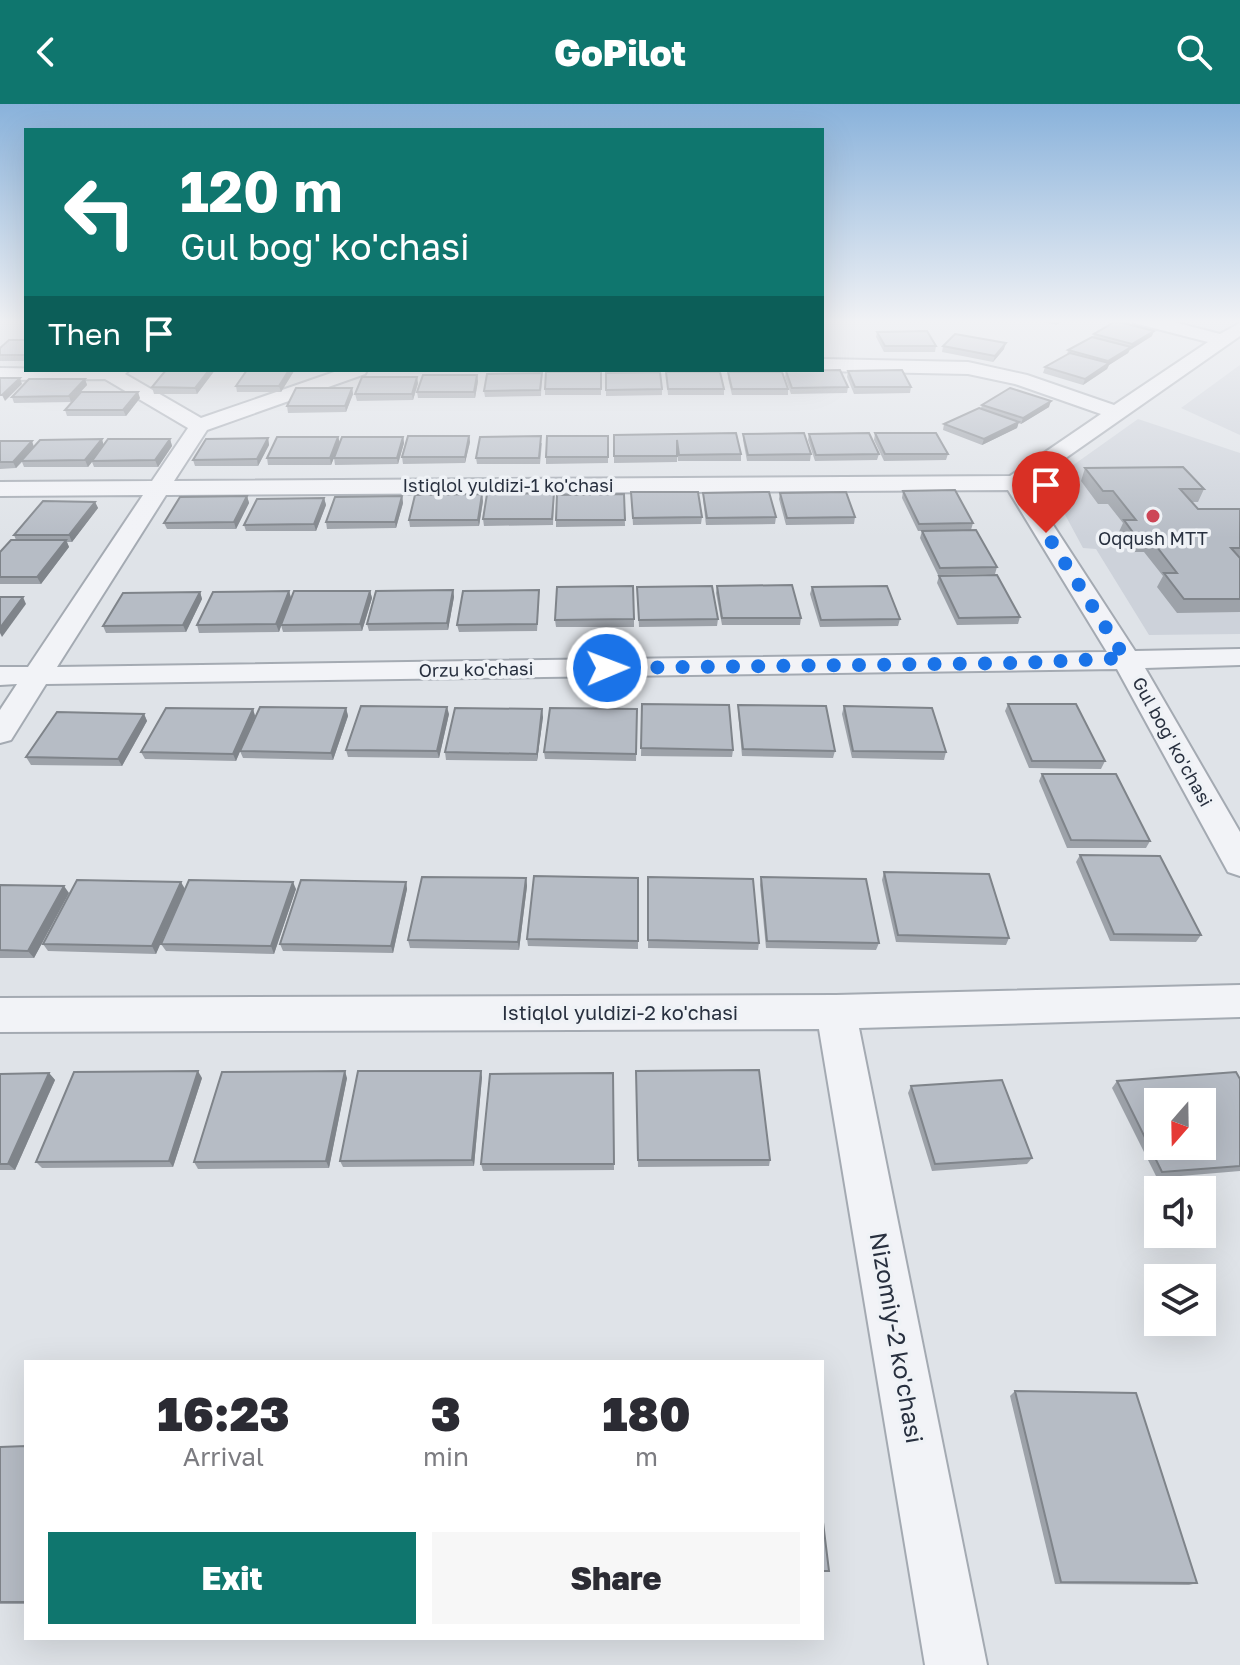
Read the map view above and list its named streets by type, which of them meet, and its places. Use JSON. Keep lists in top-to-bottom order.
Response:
{
  "streets": {
    "street": [
      "Istiqlol yuldizi-1 ko'chasi",
      "Orzu ko'chasi",
      "Gul bog' ko'chasi",
      "Istiqlol yuldizi-2 ko'chasi",
      "Nizomiy-2 ko'chasi"
    ]
  },
  "crossings": [
    ["Istiqlol yuldizi-1 ko'chasi", "Gul bog' ko'chasi"],
    ["Orzu ko'chasi", "Gul bog' ko'chasi"],
    ["Istiqlol yuldizi-2 ko'chasi", "Nizomiy-2 ko'chasi"]
  ],
  "places": ["Oqqush MTT"],
  "north": "bottom",
  "page": {
    "header": "GoPilot",
    "turn": ["120 m", "Gul bog' ko'chasi"],
    "then": "Then",
    "eta": [
      "16:23",
      "Arrival",
      "3",
      "min",
      "180",
      "m"
    ],
    "buttons": ["Exit", "Share"]
  }
}
